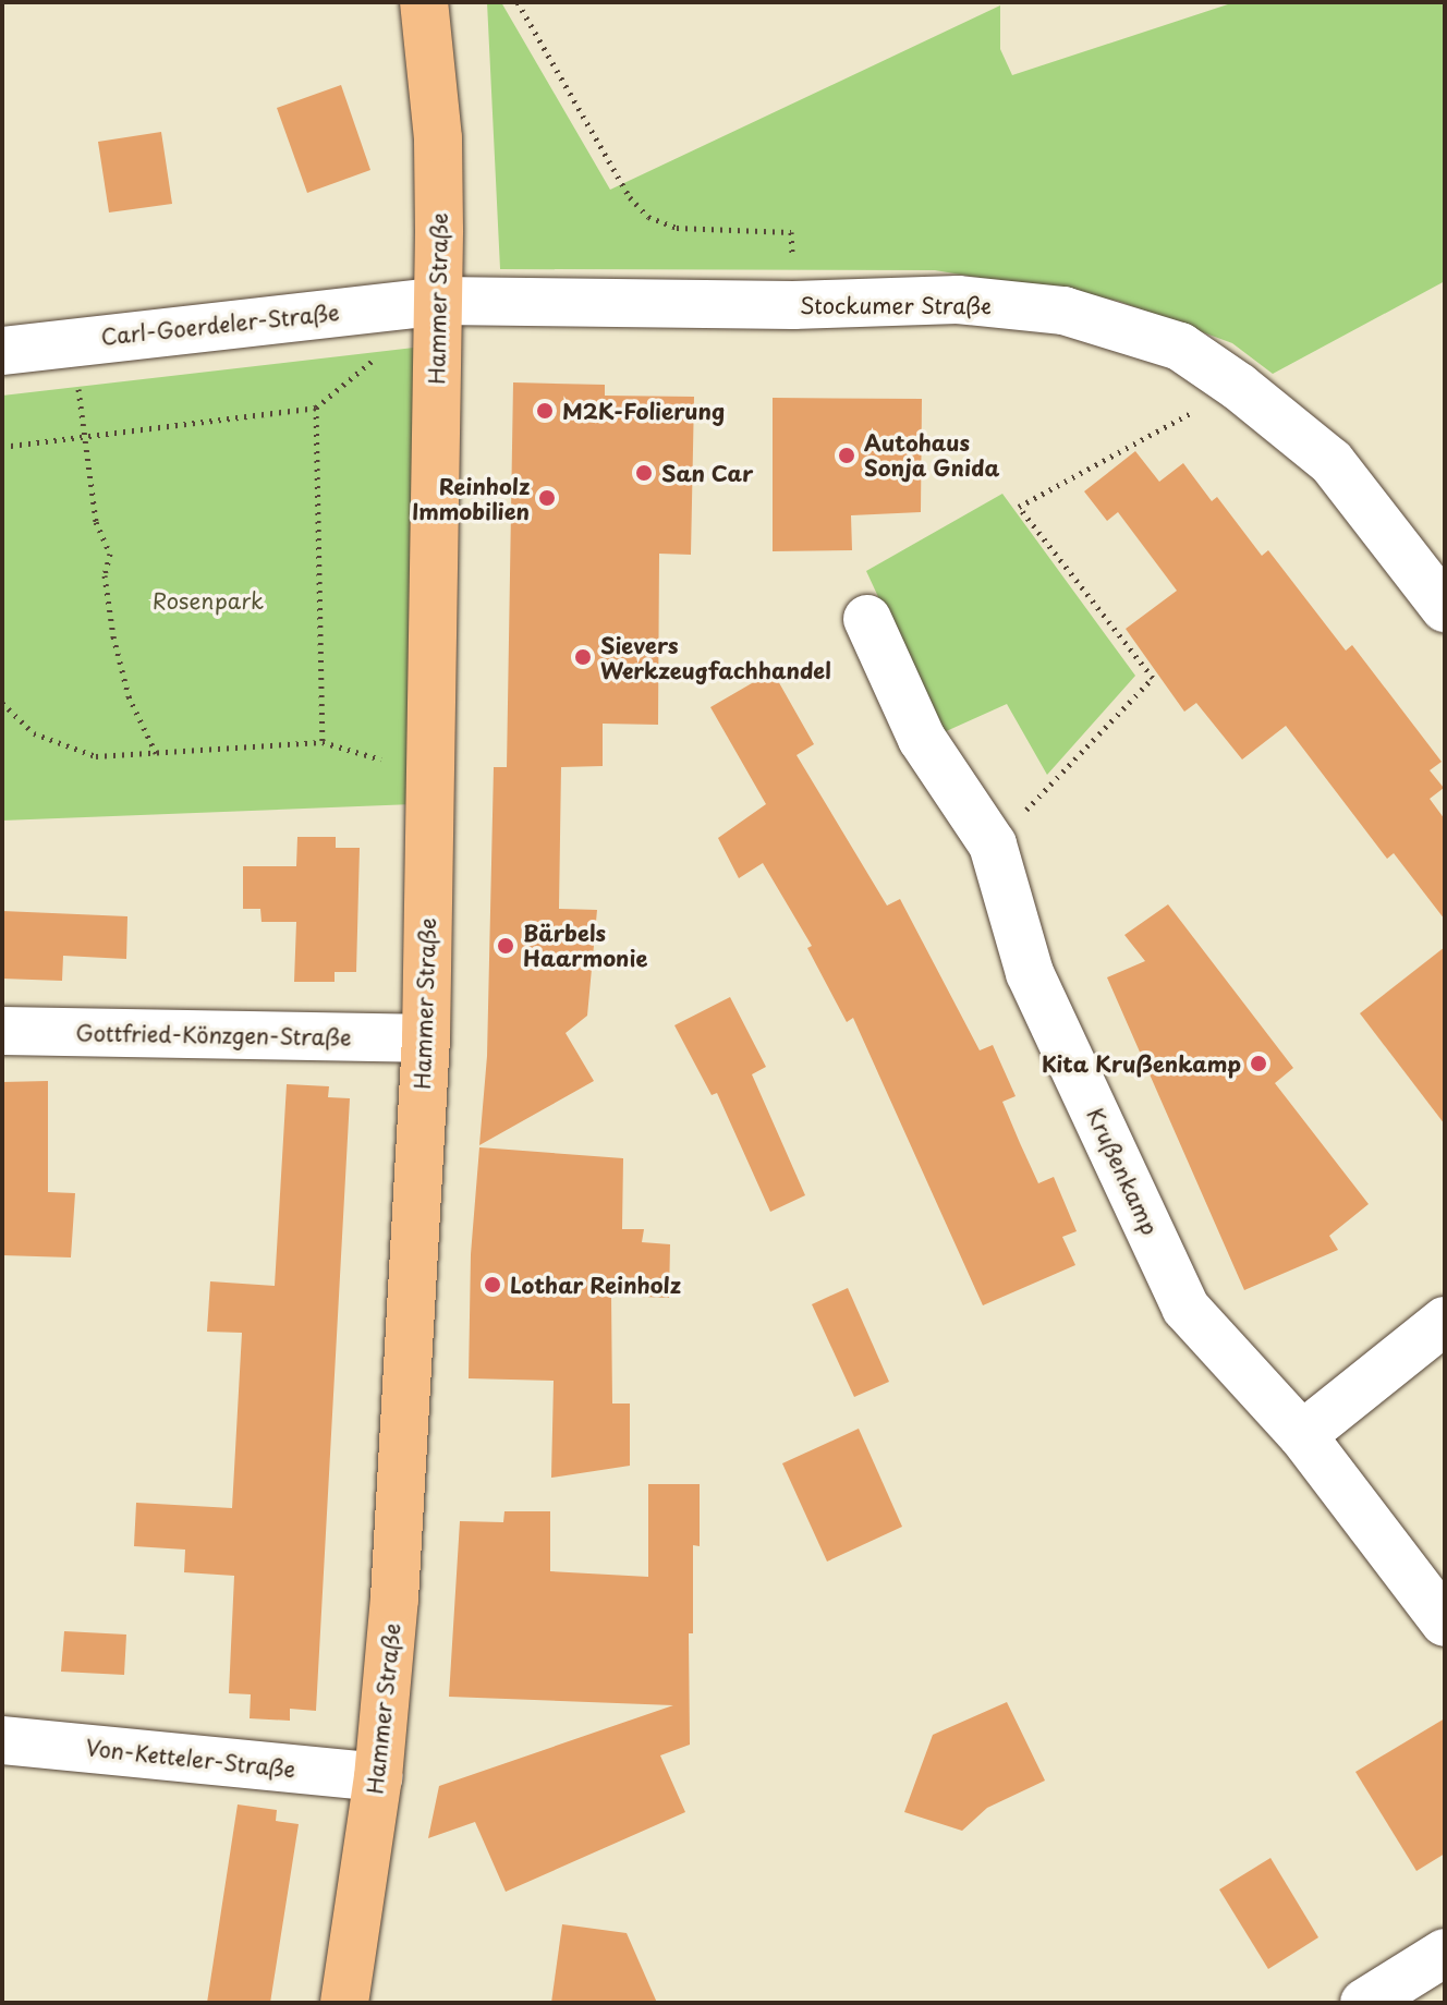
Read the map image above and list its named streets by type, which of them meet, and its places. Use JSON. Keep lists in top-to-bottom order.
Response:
{
  "streets": {
    "main road": ["Hammer Straße"],
    "street": [
      "Stockumer Straße",
      "Carl-Goerdeler-Straße",
      "Gottfried-Könzgen-Straße",
      "Krußenkamp",
      "Von-Ketteler-Straße"
    ]
  },
  "crossings": [
    ["Hammer Straße", "Stockumer Straße"],
    ["Hammer Straße", "Carl-Goerdeler-Straße"],
    ["Hammer Straße", "Gottfried-Könzgen-Straße"],
    ["Hammer Straße", "Von-Ketteler-Straße"],
    ["Stockumer Straße", "Carl-Goerdeler-Straße"]
  ],
  "parks": ["Rosenpark"],
  "places": [
    "M2K-Folierung",
    "Autohaus Sonja Gnida",
    "San Car",
    "Reinholz Immobilien",
    "Sievers Werkzeugfachhandel",
    "Bärbels Haarmonie",
    "Kita Krußenkamp",
    "Lothar Reinholz"
  ]
}
